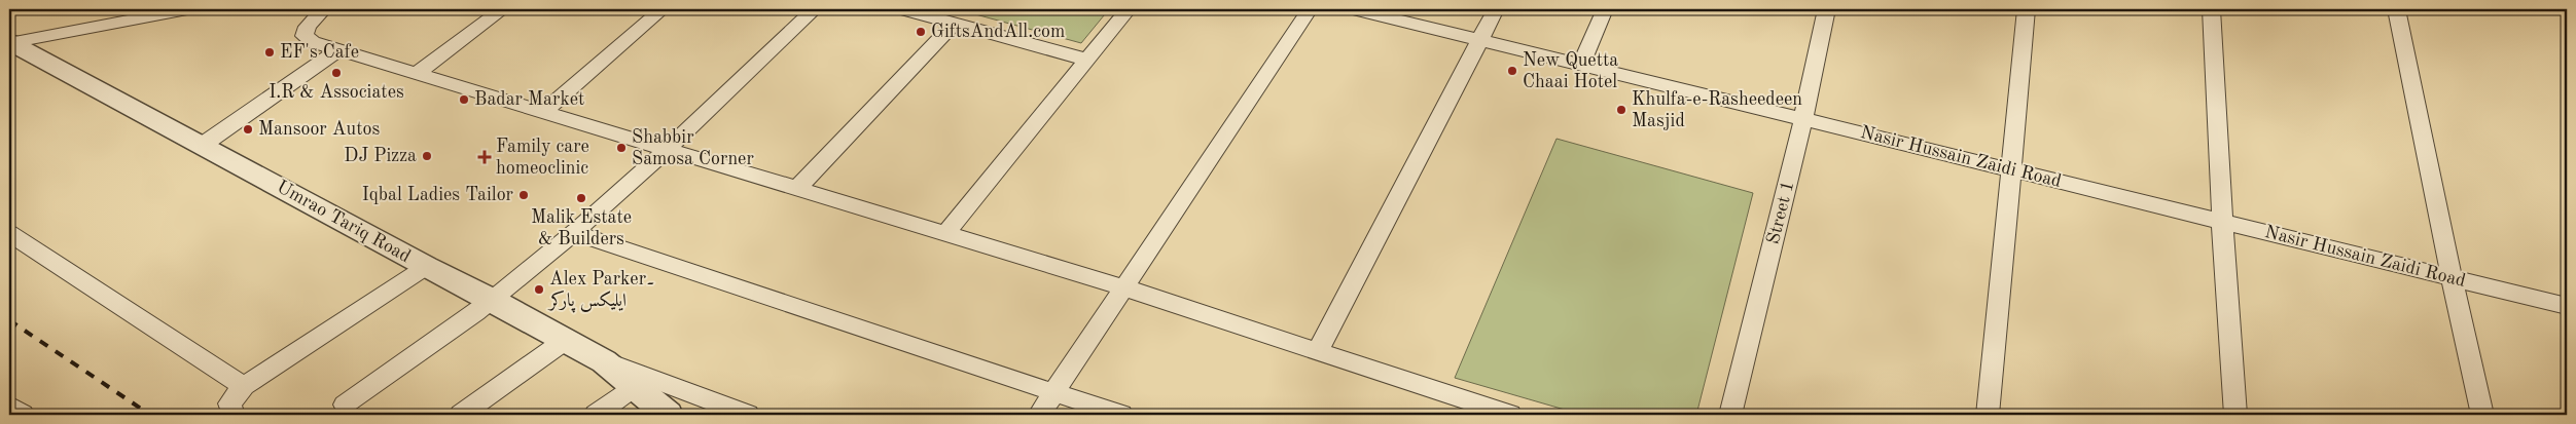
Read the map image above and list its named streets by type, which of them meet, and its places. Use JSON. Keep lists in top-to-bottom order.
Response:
{
  "streets": {
    "street": ["Nasir Hussain Zaidi Road", "Street 1", "Umrao Tariq Road"]
  },
  "crossings": [
    ["Nasir Hussain Zaidi Road", "Street 1"]
  ],
  "places": {
    "other": [
      "GiftsAndAll.com",
      "EF's Cafe",
      "New Quetta Chaai Hotel",
      "I.R & Associates",
      "Badar Market",
      "Khulfa-e-Rasheedeen Masjid",
      "Mansoor Autos",
      "Shabbir Samosa Corner",
      "DJ Pizza",
      "Iqbal Ladies Tailor",
      "Malik Estate & Builders",
      "Alex Parker۔ ایلیکس پارکر"
    ],
    "health": ["Family care homeoclinic"]
  }
}
